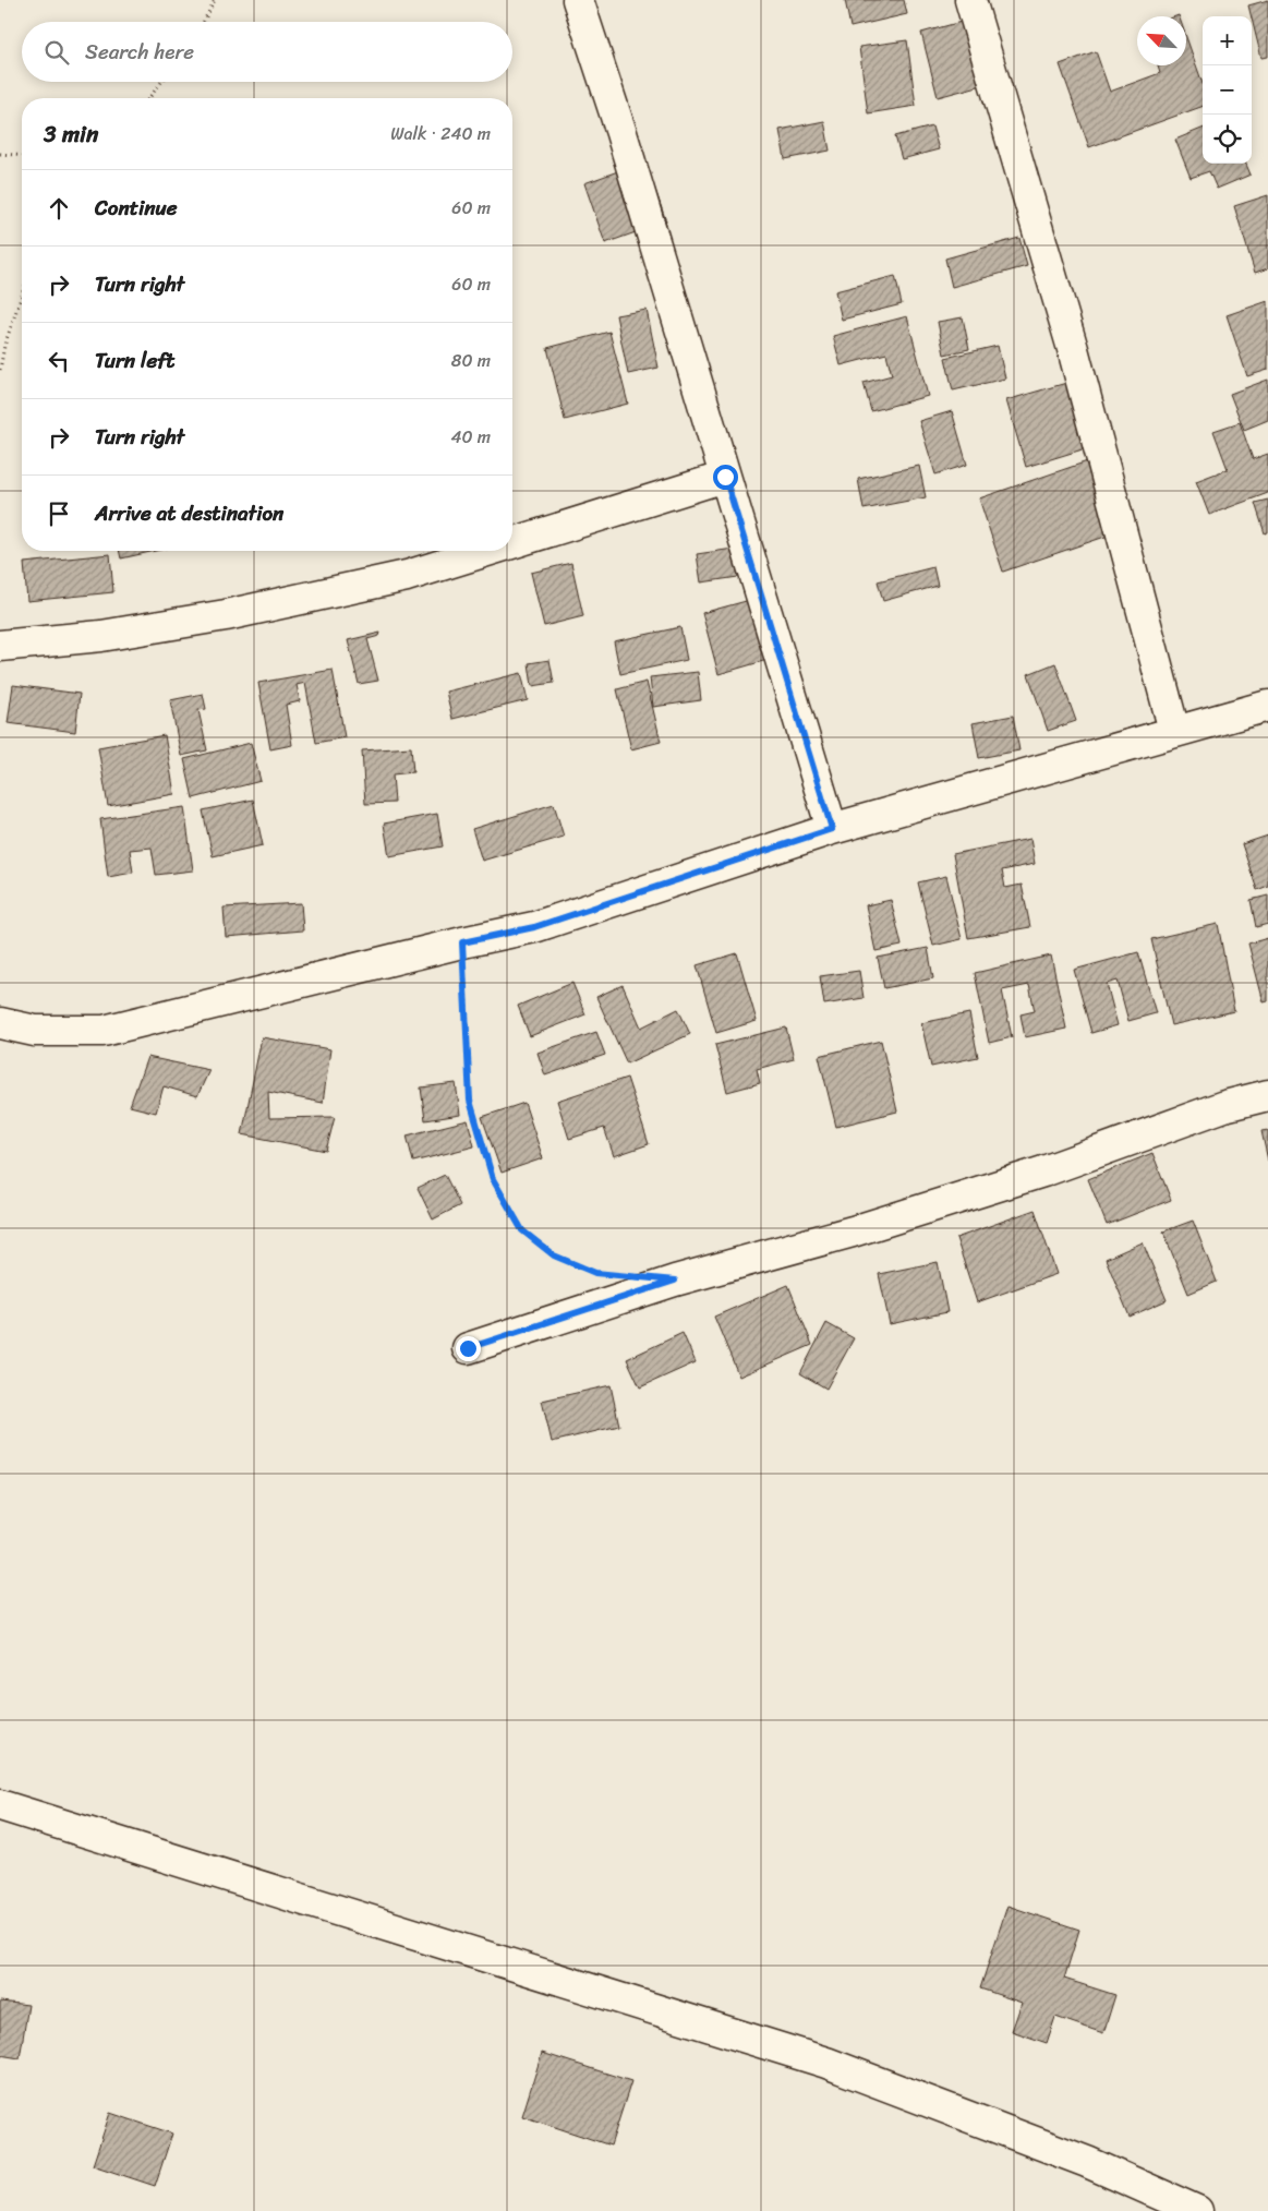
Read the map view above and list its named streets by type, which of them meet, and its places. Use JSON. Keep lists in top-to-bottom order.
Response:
{
  "north": "top left",
  "page": {
    "map_buttons": ["+", "−"],
    "search": "Search here",
    "heading": ["3 min", "Walk · 240 m"],
    "list": [
      ["Continue", "60 m"],
      ["Turn right", "60 m"],
      ["Turn left", "80 m"],
      ["Turn right", "40 m"],
      "Arrive at destination"
    ]
  }
}
